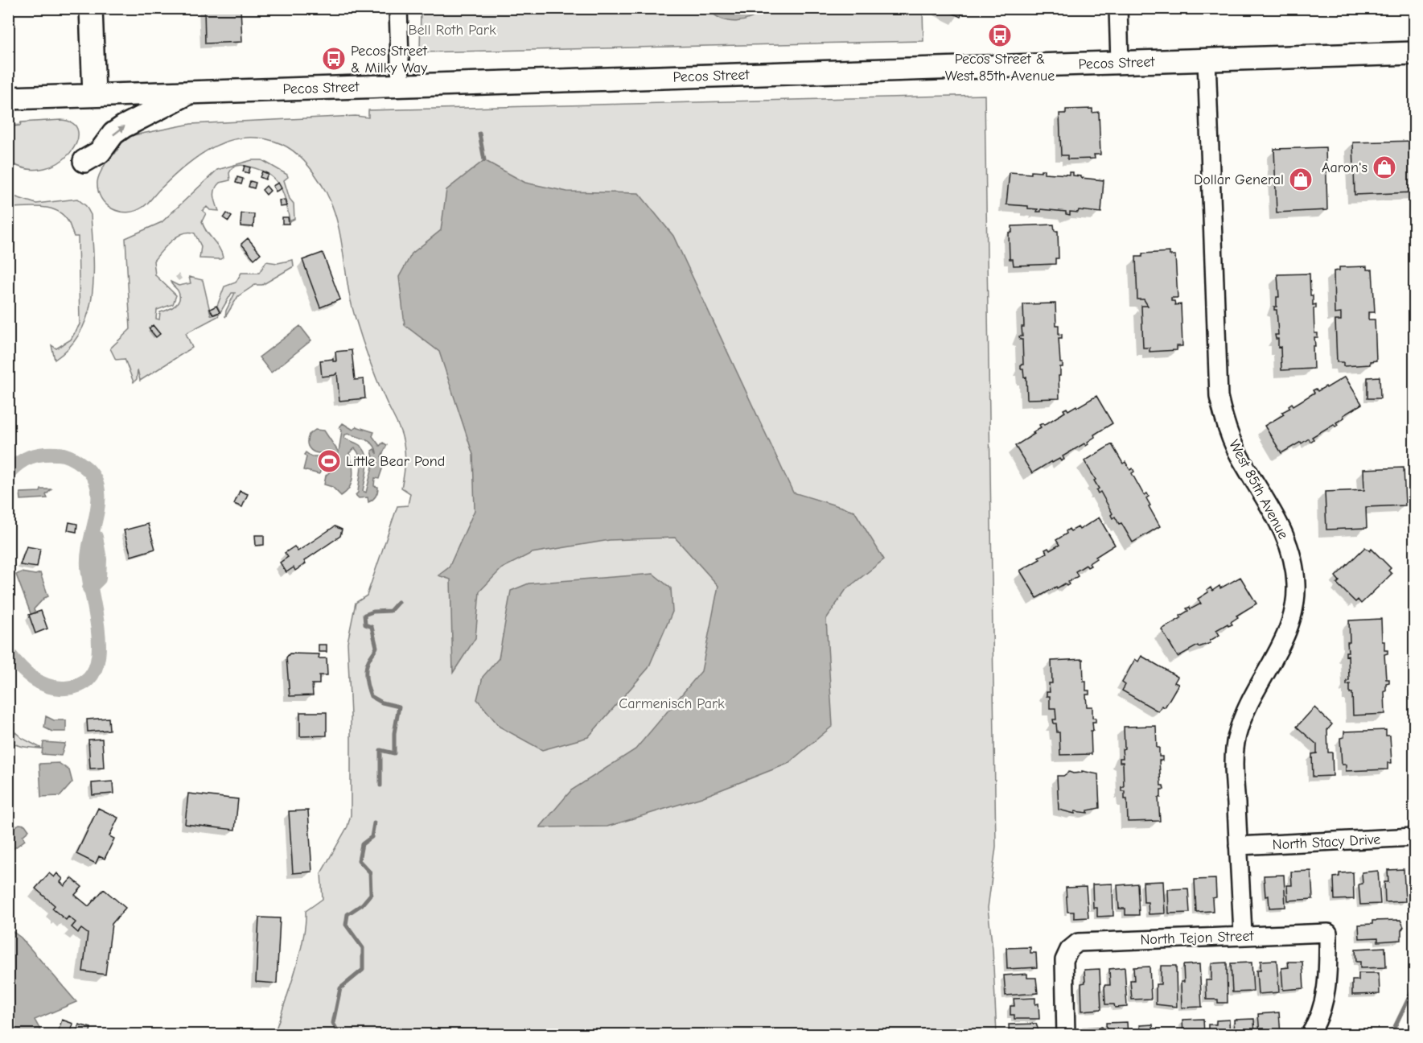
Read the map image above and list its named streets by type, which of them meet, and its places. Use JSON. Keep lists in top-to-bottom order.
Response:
{
  "streets": {
    "main road": ["Pecos Street"],
    "street": ["West 85th Avenue", "North Stacy Drive", "North Tejon Street"]
  },
  "crossings": [
    ["Pecos Street", "West 85th Avenue"],
    ["West 85th Avenue", "North Stacy Drive"],
    ["West 85th Avenue", "North Tejon Street"]
  ],
  "parks": ["Bell Roth Park", "Carmenisch Park"],
  "places": {
    "bus stop": ["Pecos Street & West 85th Avenue", "Pecos Street & Milky Way"],
    "shop": ["Aaron's", "Dollar General"],
    "sports": ["Little Bear Pond"]
  }
}
